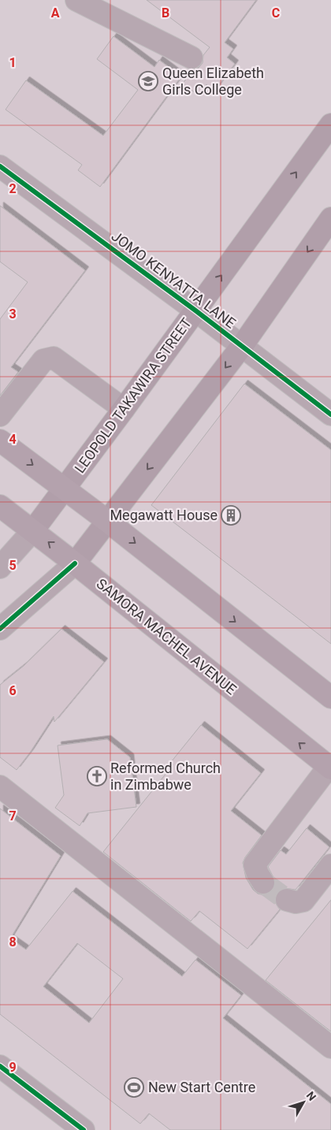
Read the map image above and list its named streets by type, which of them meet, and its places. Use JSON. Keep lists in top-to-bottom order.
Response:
{
  "streets": {
    "highway": ["SAMORA MACHEL AVENUE"],
    "main road": ["LEOPOLD TAKAWIRA STREET"],
    "street": ["JOMO KENYATTA LANE"]
  },
  "crossings": [
    ["JOMO KENYATTA LANE", "LEOPOLD TAKAWIRA STREET"],
    ["LEOPOLD TAKAWIRA STREET", "SAMORA MACHEL AVENUE"]
  ],
  "places": {
    "school or university": ["Queen Elizabeth Girls College"],
    "building": ["Megawatt House"],
    "church": ["Reformed Church in Zimbabwe"],
    "sports": ["New Start Centre"]
  },
  "north": "top right",
  "grid": {
    "columns": ["A", "B", "C"],
    "rows": [
      "1",
      "2",
      "3",
      "4",
      "5",
      "6",
      "7",
      "8",
      "9"
    ]
  }
}
